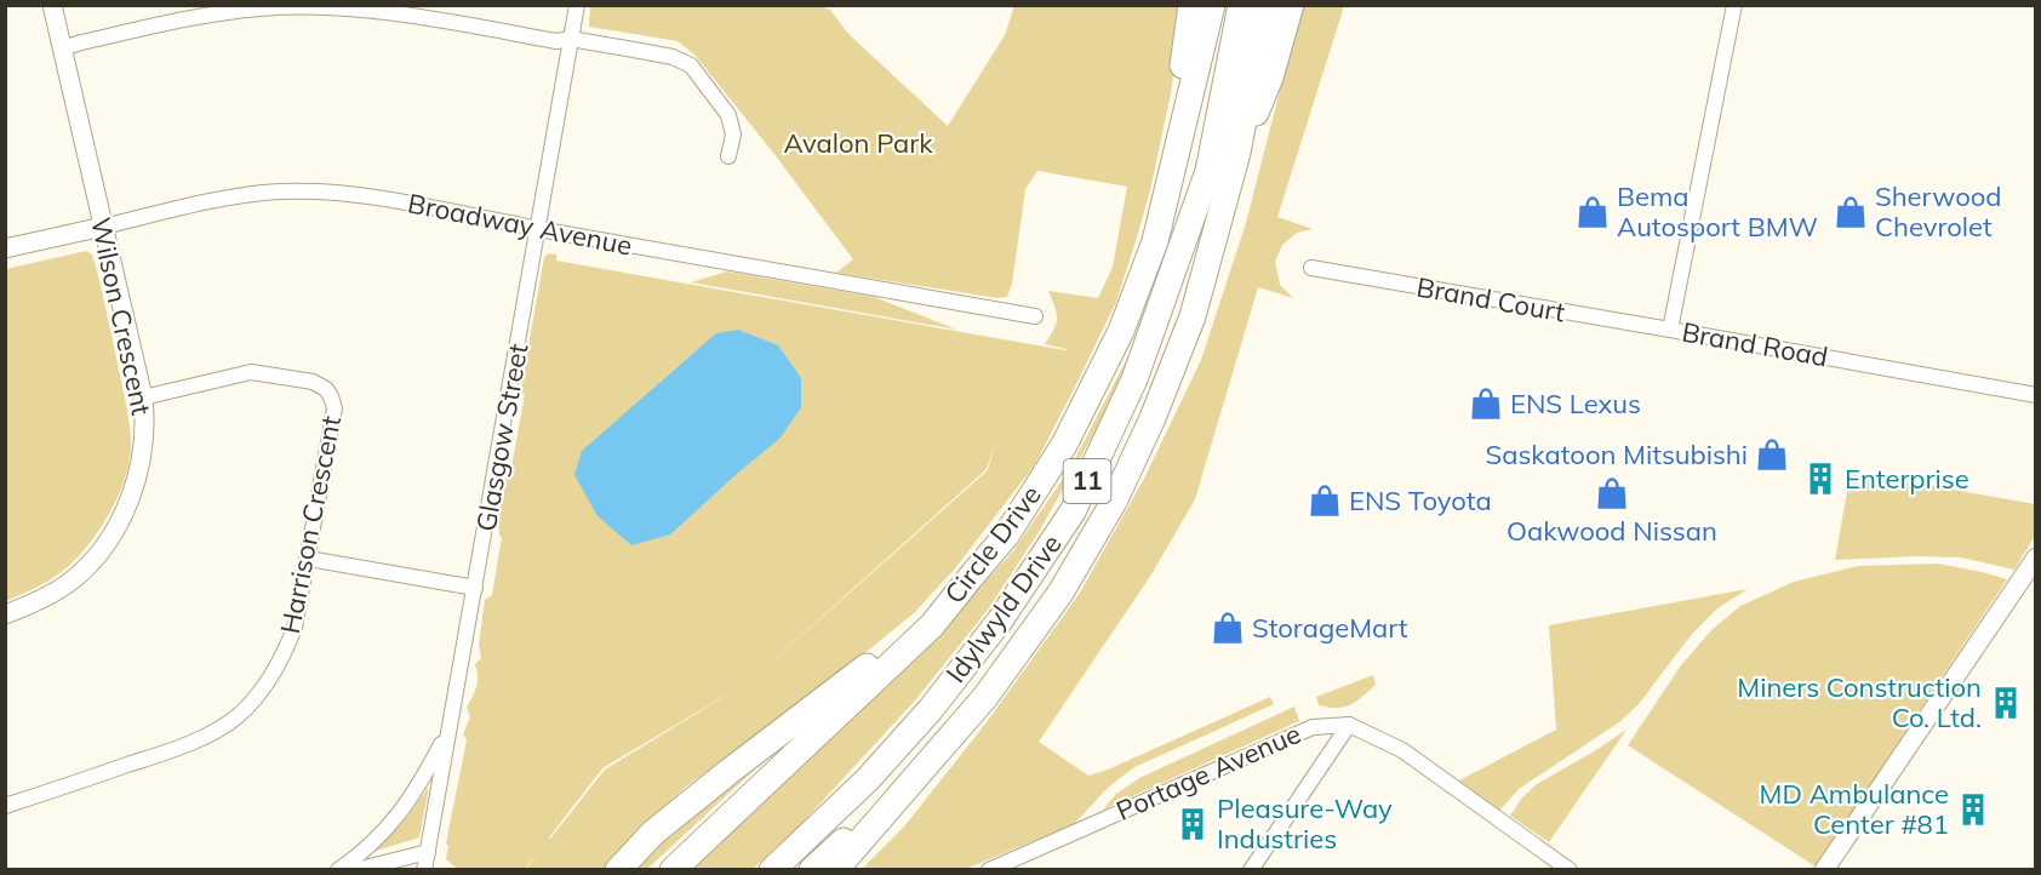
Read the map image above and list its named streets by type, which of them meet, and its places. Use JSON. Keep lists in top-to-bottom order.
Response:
{
  "streets": {
    "highway": ["11", "Circle Drive", "Idylwyld Drive"],
    "street": [
      "Broadway Avenue",
      "Brand Court",
      "Wilson Crescent",
      "Brand Road",
      "Glasgow Street",
      "Harrison Crescent",
      "Portage Avenue"
    ]
  },
  "crossings": [
    ["Broadway Avenue", "Wilson Crescent"],
    ["Broadway Avenue", "Glasgow Street"],
    ["Brand Court", "Brand Road"],
    ["Wilson Crescent", "Harrison Crescent"]
  ],
  "parks": ["Avalon Park"],
  "places": {
    "shop": [
      "Bema Autosport BMW",
      "Sherwood Chevrolet",
      "ENS Lexus",
      "Saskatoon Mitsubishi",
      "Oakwood Nissan",
      "ENS Toyota",
      "StorageMart"
    ],
    "building": [
      "Enterprise",
      "Miners Construction Co. Ltd.",
      "MD Ambulance Center #81",
      "Pleasure-Way Industries"
    ]
  }
}
